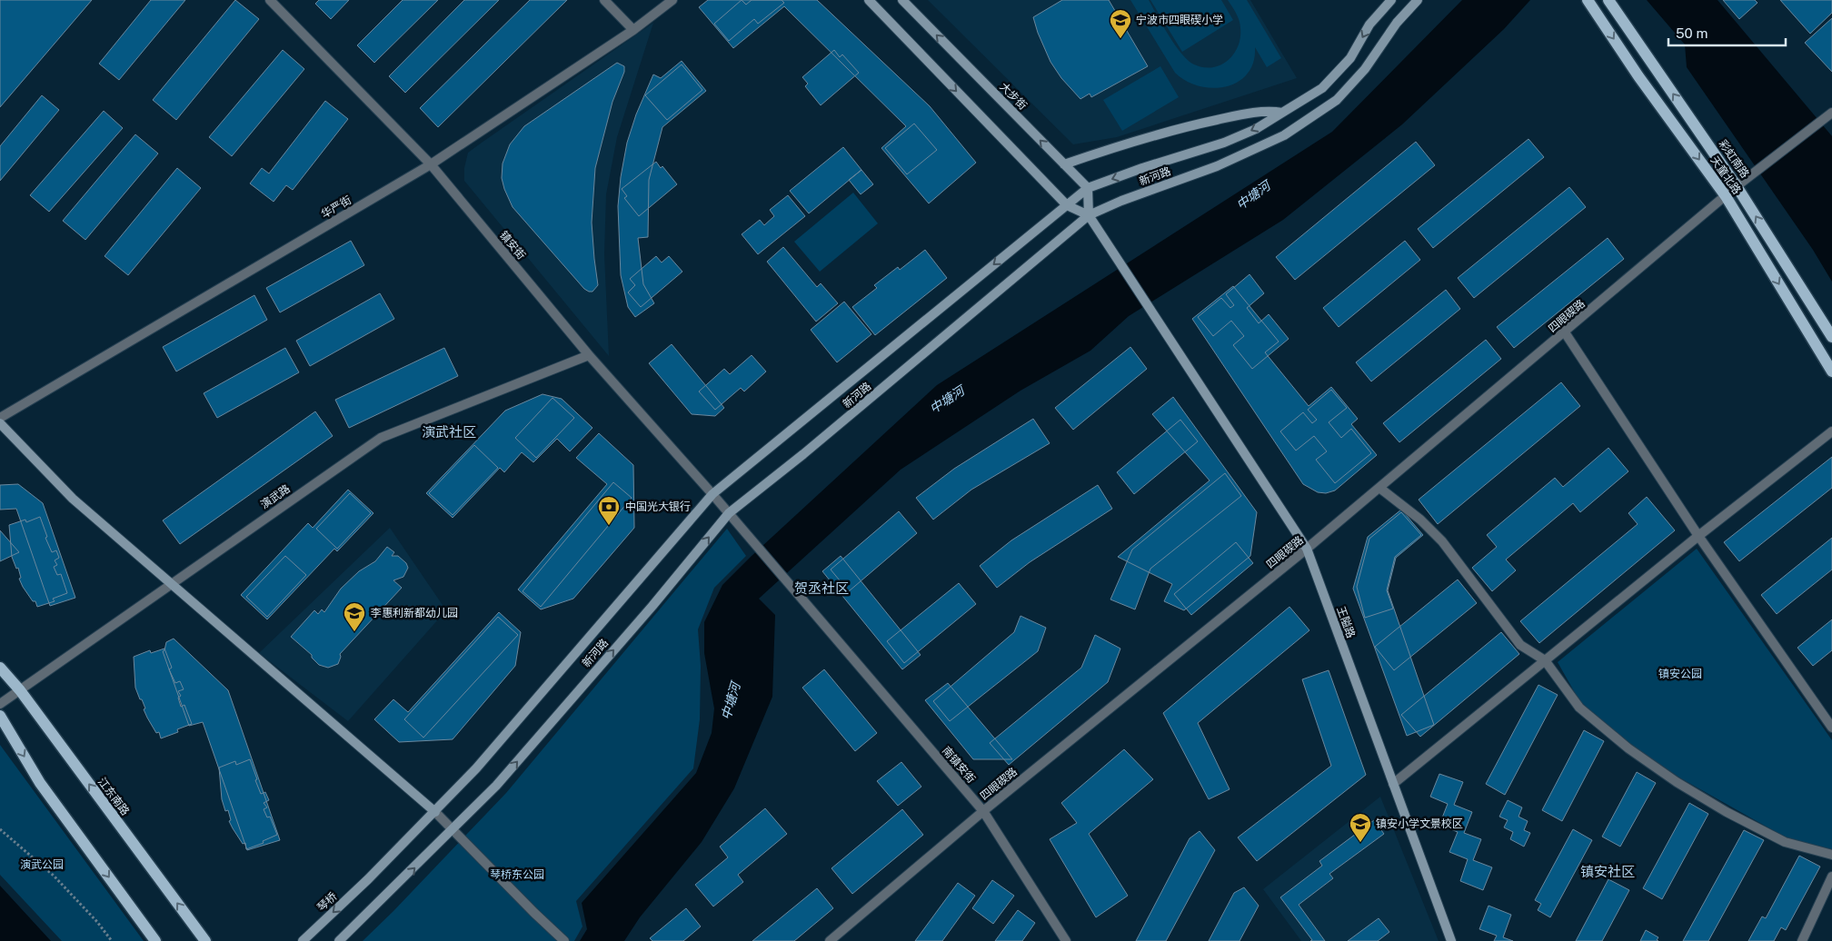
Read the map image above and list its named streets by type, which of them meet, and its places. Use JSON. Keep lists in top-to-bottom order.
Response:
{
  "streets": {
    "main road": [
      "大步街",
      "彩虹南路",
      "天童北路",
      "新河路",
      "王隘路",
      "江东南路",
      "琴桥"
    ],
    "street": [
      "华严街",
      "镇安街",
      "四眼碶路",
      "演武路",
      "南镇安街"
    ]
  },
  "crossings": [
    ["大步街", "新河路"],
    ["彩虹南路", "四眼碶路"],
    ["天童北路", "四眼碶路"],
    ["新河路", "镇安街"],
    ["新河路", "王隘路"],
    ["新河路", "南镇安街"],
    ["新河路", "琴桥"],
    ["华严街", "镇安街"],
    ["镇安街", "演武路"],
    ["镇安街", "南镇安街"],
    ["四眼碶路", "王隘路"],
    ["四眼碶路", "南镇安街"],
    ["演武路", "江东南路"]
  ],
  "one_way": ["彩虹南路", "天童北路", "琴桥"],
  "districts": ["演武社区", "贺丞社区", "镇安社区"],
  "water": ["中塘河"],
  "parks": ["镇安公园", "演武公园", "琴桥东公园"],
  "places": {
    "school or university": ["宁波市四眼碶小学", "李惠利新都幼儿园", "镇安小学文景校区"],
    "bank": ["中国光大银行"]
  },
  "scale_bar": "50 m"
}
